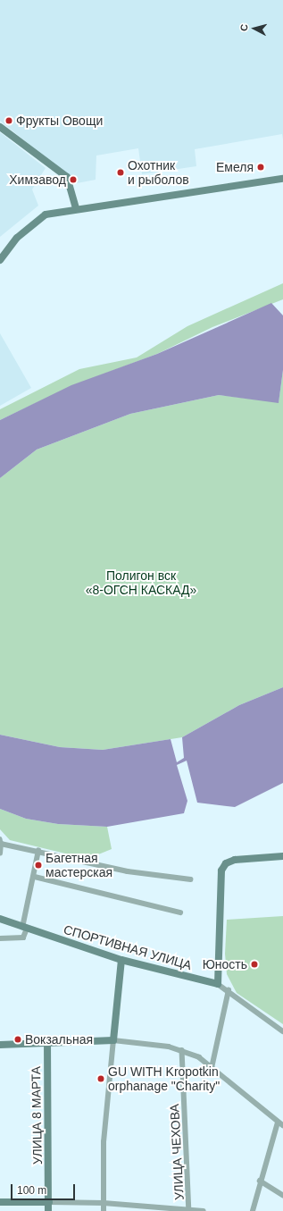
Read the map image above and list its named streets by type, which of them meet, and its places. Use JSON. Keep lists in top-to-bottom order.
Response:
{
  "streets": {
    "main road": ["СПОРТИВНАЯ УЛИЦА", "УЛИЦА 8 МАРТА"],
    "street": ["УЛИЦА ЧЕХОВА"]
  },
  "parks": ["Полигон вск «8-ОГСН КАСКАД»"],
  "places": [
    "Фрукты Овощи",
    "Емеля",
    "Охотник и рыболов",
    "Химзавод",
    "Багетная мастерская",
    "Юность",
    "Вокзальная",
    "GU WITH Kropotkin orphanage \"Charity\""
  ],
  "scale_bar": "100 m",
  "north": "left"
}
